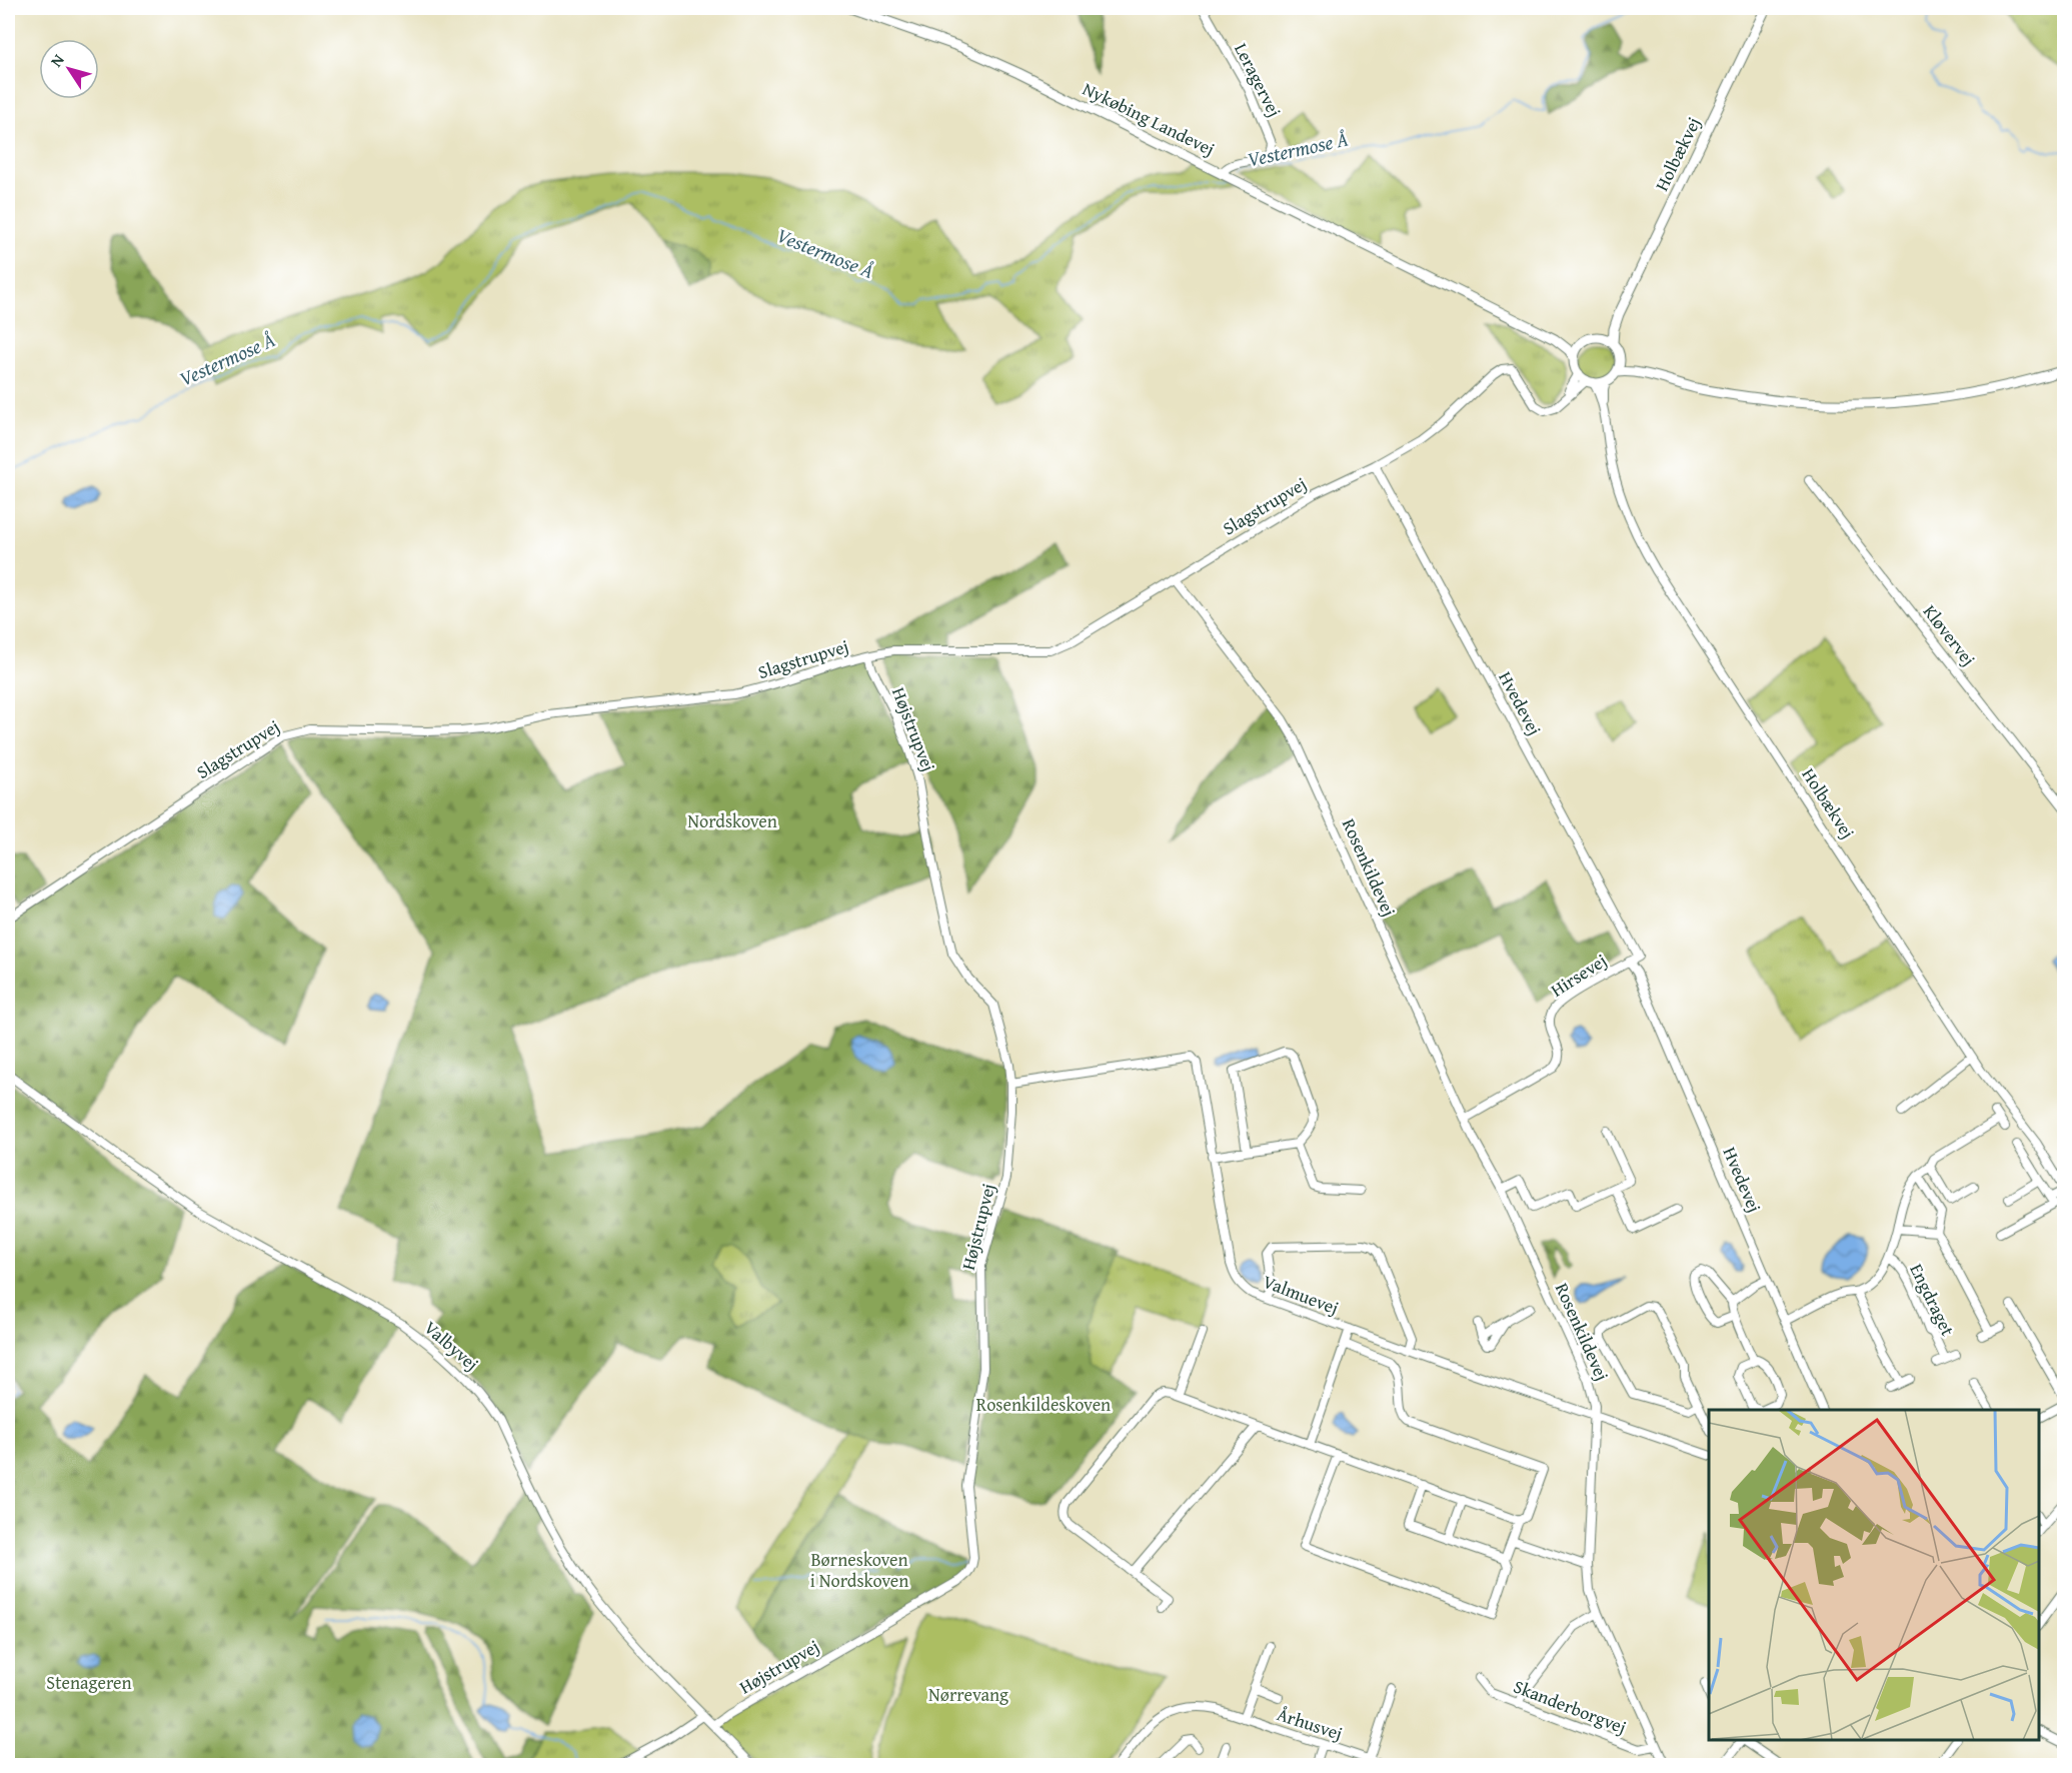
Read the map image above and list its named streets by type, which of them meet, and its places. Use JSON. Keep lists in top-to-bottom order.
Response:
{
  "streets": {
    "main road": ["Nykøbing Landevej", "Holbækvej"],
    "street": [
      "Leragervej",
      "Slagstrupvej",
      "Kløvervej",
      "Hvedevej",
      "Højstrupvej",
      "Rosenkildevej",
      "Hirsevej",
      "Valmuevej",
      "Engdraget",
      "Valbyvej",
      "Skanderborgvej",
      "Århusvej"
    ]
  },
  "crossings": [
    ["Leragervej", "Nykøbing Landevej"],
    ["Nykøbing Landevej", "Holbækvej"],
    ["Slagstrupvej", "Hvedevej"],
    ["Slagstrupvej", "Højstrupvej"],
    ["Slagstrupvej", "Rosenkildevej"],
    ["Hvedevej", "Hirsevej"],
    ["Hvedevej", "Engdraget"],
    ["Højstrupvej", "Valmuevej"],
    ["Højstrupvej", "Valbyvej"],
    ["Rosenkildevej", "Hirsevej"],
    ["Rosenkildevej", "Valmuevej"],
    ["Rosenkildevej", "Skanderborgvej"]
  ],
  "water": ["Vestermose Å"],
  "parks": [
    "Nordskoven",
    "Rosenkildeskoven",
    "Børneskoven i Nordskoven",
    "Stenageren",
    "Nørrevang"
  ],
  "north": "top left"
}
